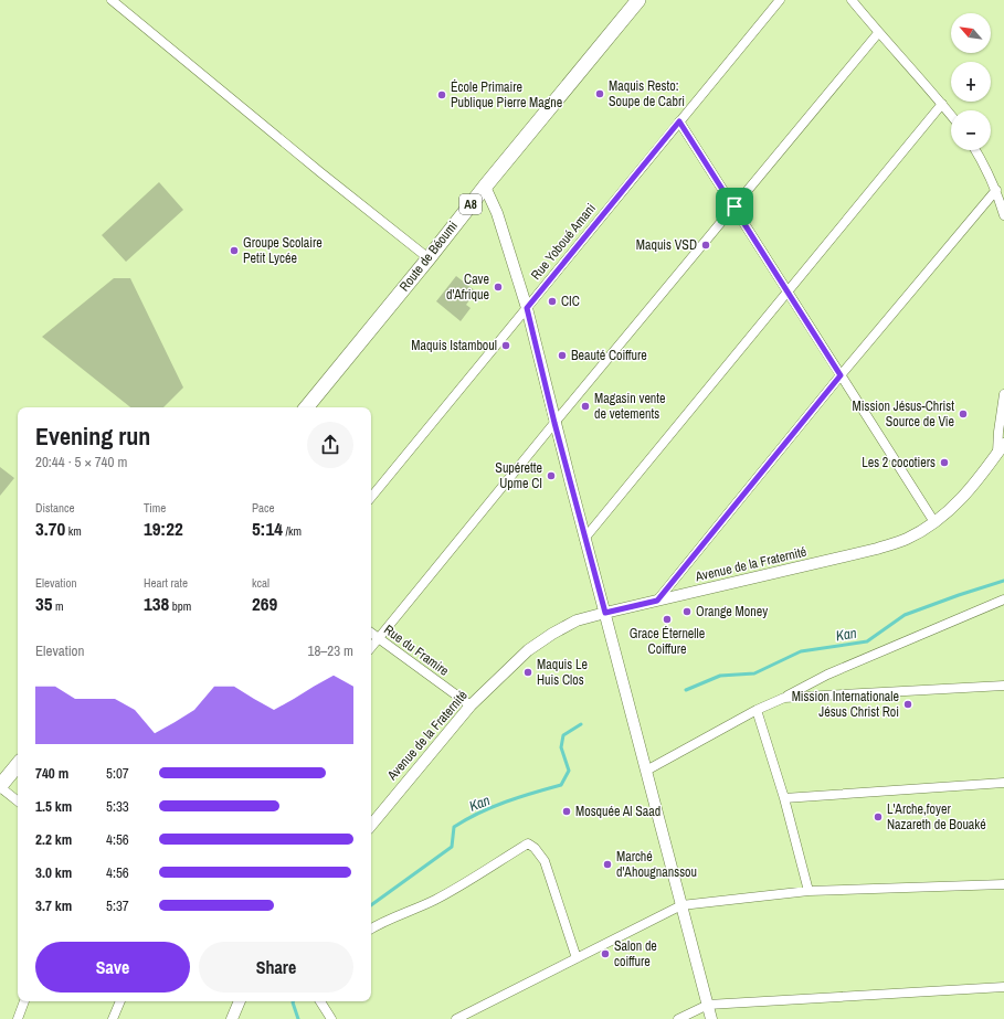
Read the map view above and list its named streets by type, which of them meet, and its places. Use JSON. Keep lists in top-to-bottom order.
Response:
{
  "streets": {
    "main road": ["A8", "Route de Béoumi"],
    "street": ["Rue Yoboué Amani", "Avenue de la Fraternité", "Rue du Framire"]
  },
  "crossings": [
    ["Avenue de la Fraternité", "Rue du Framire"]
  ],
  "water": ["Kan"],
  "places": [
    "Maquis Resto: Soupe de Cabri",
    "École Primaire Publique Pierre Magne",
    "Maquis VSD",
    "Groupe Scolaire Petit Lycée",
    "Cave d'Afrique",
    "CIC",
    "Maquis Istamboul",
    "Beauté Coiffure",
    "Magasin vente de vetements",
    "Mission Jésus-Christ Source de Vie",
    "Les 2 cocotiers",
    "Supérette Upme CI",
    "Orange Money",
    "Grace Éternelle Coiffure",
    "Maquis Le Huis Clos",
    "Mission Internationale Jésus Christ Roi",
    "Mosquée Al Saad",
    "L'Arche,foyer Nazareth de Bouaké",
    "Marché d'Ahougnanssou",
    "Salon de coiffure"
  ],
  "north": "top left",
  "page": {
    "map_buttons": ["+", "−"],
    "heading": ["Evening run", "20:44 · 5 × 740 m"],
    "stats": [
      ["Distance", "3.70 km"],
      ["Time", "19:22"],
      ["Pace", "5:14 /km"],
      ["Elevation", "35 m"],
      ["Heart rate", "138 bpm"],
      ["kcal", "269"]
    ],
    "chart": ["Elevation", "18–23 m"],
    "list": [
      {
        "name": "740 m",
        "note": "5:07"
      },
      {
        "name": "1.5 km",
        "note": "5:33"
      },
      {
        "name": "2.2 km",
        "note": "4:56"
      },
      {
        "name": "3.0 km",
        "note": "4:56"
      },
      {
        "name": "3.7 km",
        "note": "5:37"
      }
    ],
    "buttons": ["Save", "Share"]
  }
}
